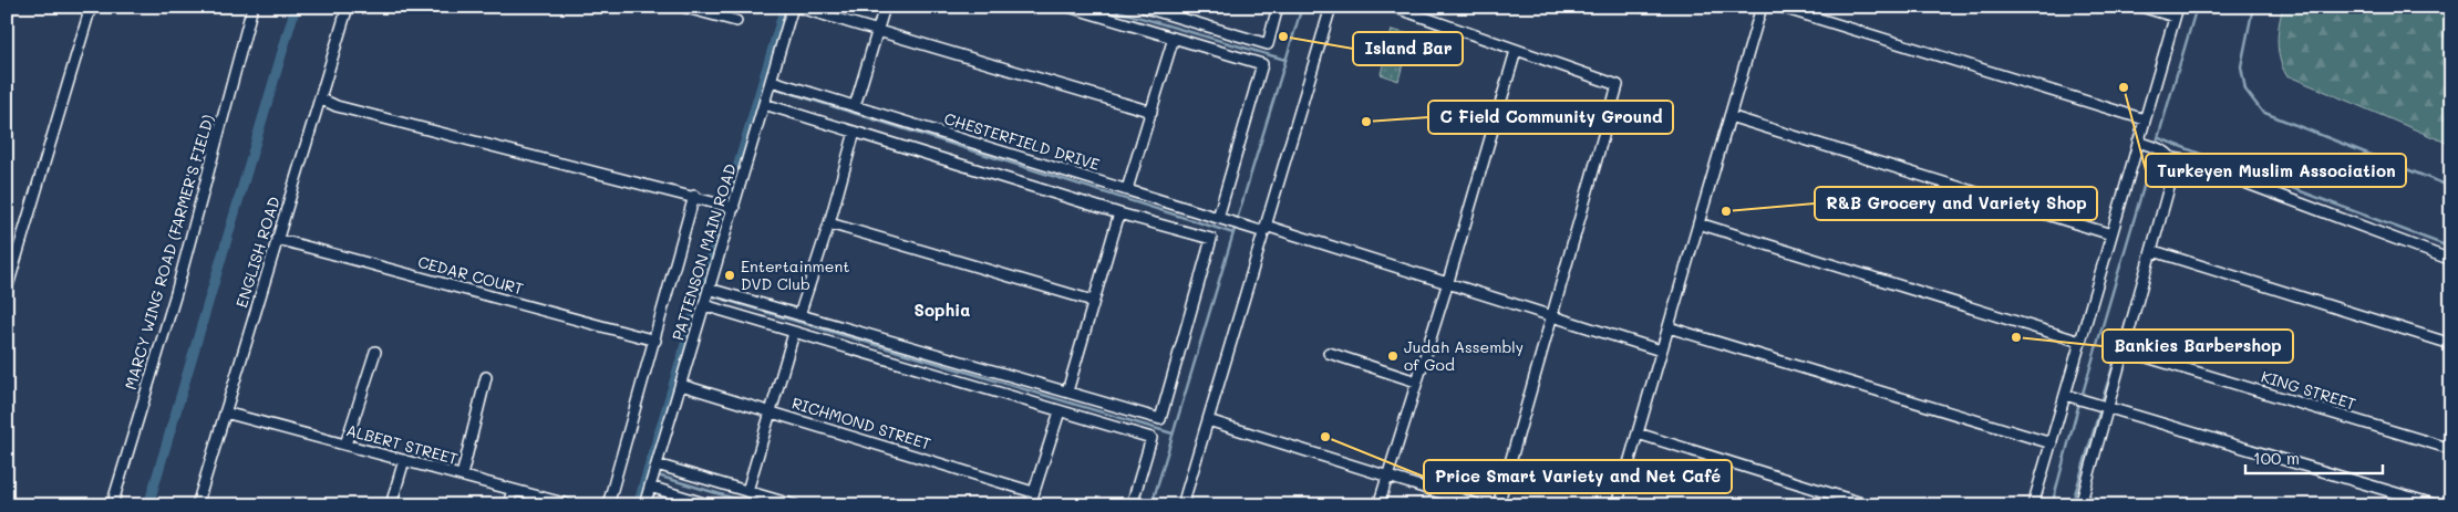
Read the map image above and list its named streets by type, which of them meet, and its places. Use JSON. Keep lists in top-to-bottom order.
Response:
{
  "streets": {
    "street": [
      "CHESTERFIELD DRIVE",
      "MARCY WING ROAD (FARMER'S FIELD)",
      "ENGLISH ROAD",
      "PATTENSON MAIN ROAD",
      "CEDAR COURT",
      "KING STREET",
      "RICHMOND STREET",
      "ALBERT STREET"
    ]
  },
  "crossings": [
    ["CHESTERFIELD DRIVE", "PATTENSON MAIN ROAD"],
    ["ENGLISH ROAD", "CEDAR COURT"],
    ["ENGLISH ROAD", "ALBERT STREET"],
    ["PATTENSON MAIN ROAD", "RICHMOND STREET"]
  ],
  "districts": ["Sophia"],
  "places": [
    "Island Bar",
    "Turkeyen Muslim Association",
    "C Field Community Ground",
    "R&B Grocery and Variety Shop",
    "Entertainment DVD Club",
    "Bankies Barbershop",
    "Judah Assembly of God",
    "Price Smart Variety and Net Café"
  ],
  "scale_bar": "100 m"
}
